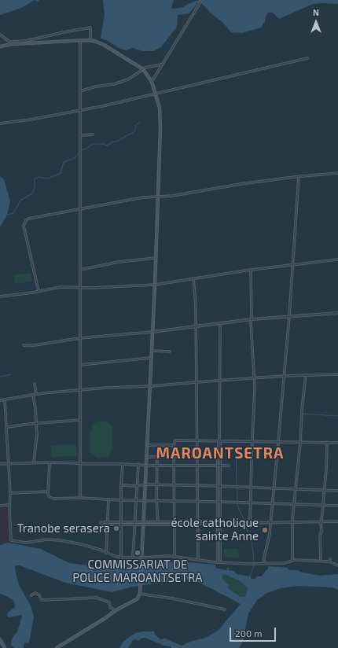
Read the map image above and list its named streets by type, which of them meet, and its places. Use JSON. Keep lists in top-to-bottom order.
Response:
{
  "districts": ["MAROANTSETRA"],
  "places": ["Tranobe serasera", "école catholique sainte Anne", "COMMISSARIAT DE POLICE MAROANTSETRA"],
  "scale_bar": "200 m",
  "north": "top"
}
